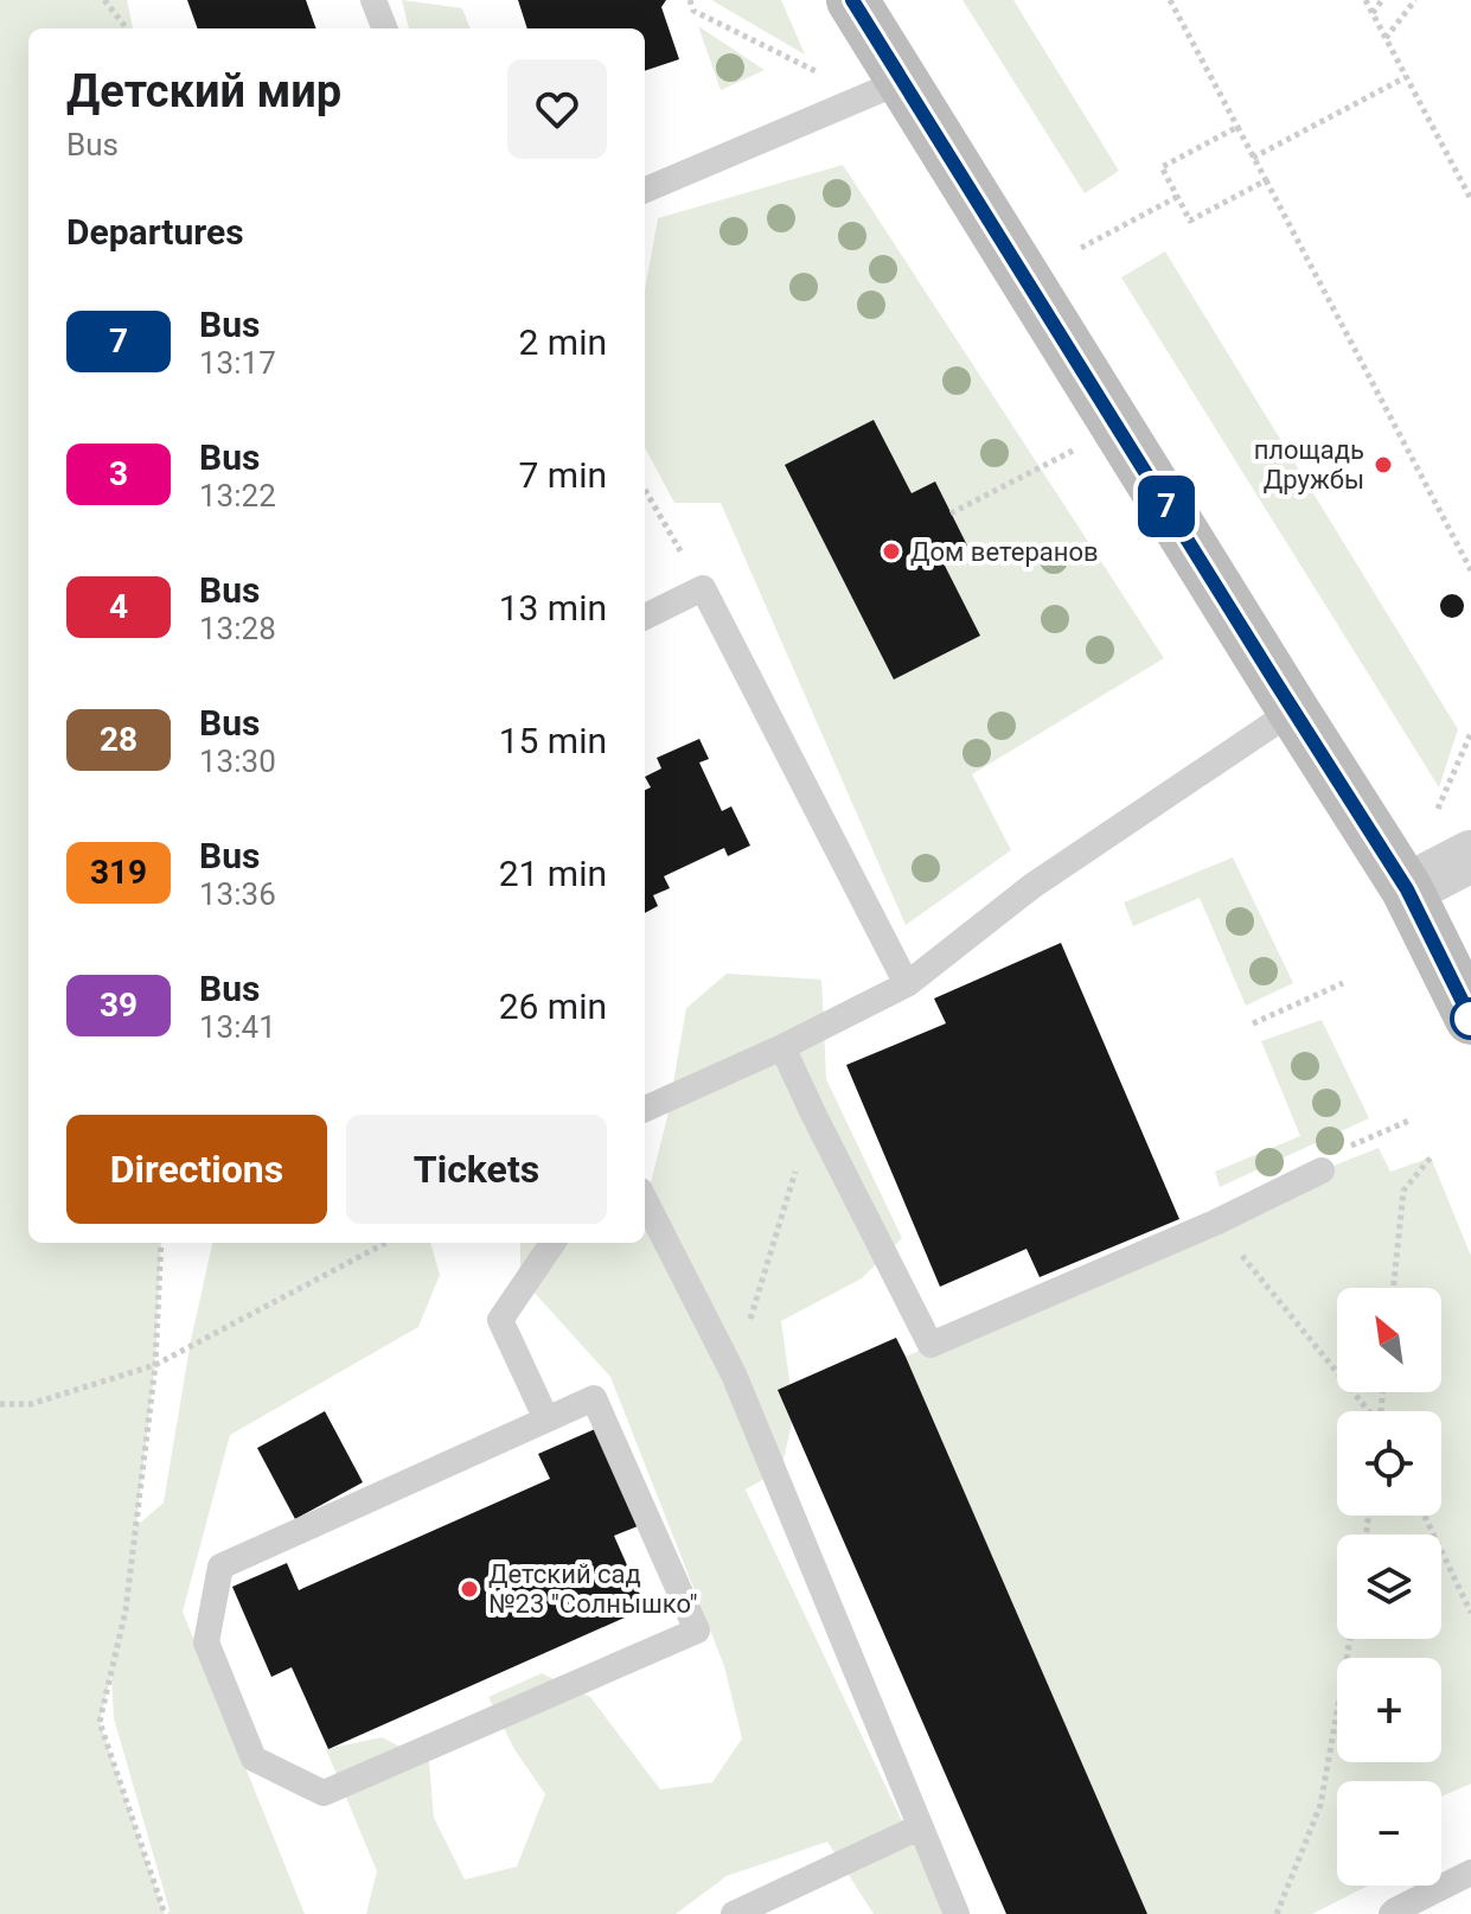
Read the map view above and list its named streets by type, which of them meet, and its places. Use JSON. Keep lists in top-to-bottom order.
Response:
{
  "places": ["площадь Дружбы", "Дом ветеранов", "Детский сад №23 \"Солнышко\""],
  "lines": ["bus line 7"],
  "north": "top left",
  "page": {
    "on_map": "7",
    "heading": [
      ["Детский мир", "Bus"],
      "Departures"
    ],
    "list": [
      {
        "mark": "7",
        "name": "Bus",
        "note": "13:17",
        "value": "2 min"
      },
      {
        "mark": "3",
        "name": "Bus",
        "note": "13:22",
        "value": "7 min"
      },
      {
        "mark": "4",
        "name": "Bus",
        "note": "13:28",
        "value": "13 min"
      },
      {
        "mark": "28",
        "name": "Bus",
        "note": "13:30",
        "value": "15 min"
      },
      {
        "mark": "319",
        "name": "Bus",
        "note": "13:36",
        "value": "21 min"
      },
      {
        "mark": "39",
        "name": "Bus",
        "note": "13:41",
        "value": "26 min"
      }
    ],
    "buttons": ["Directions", "Tickets"],
    "map_buttons": ["+", "−"]
  }
}
